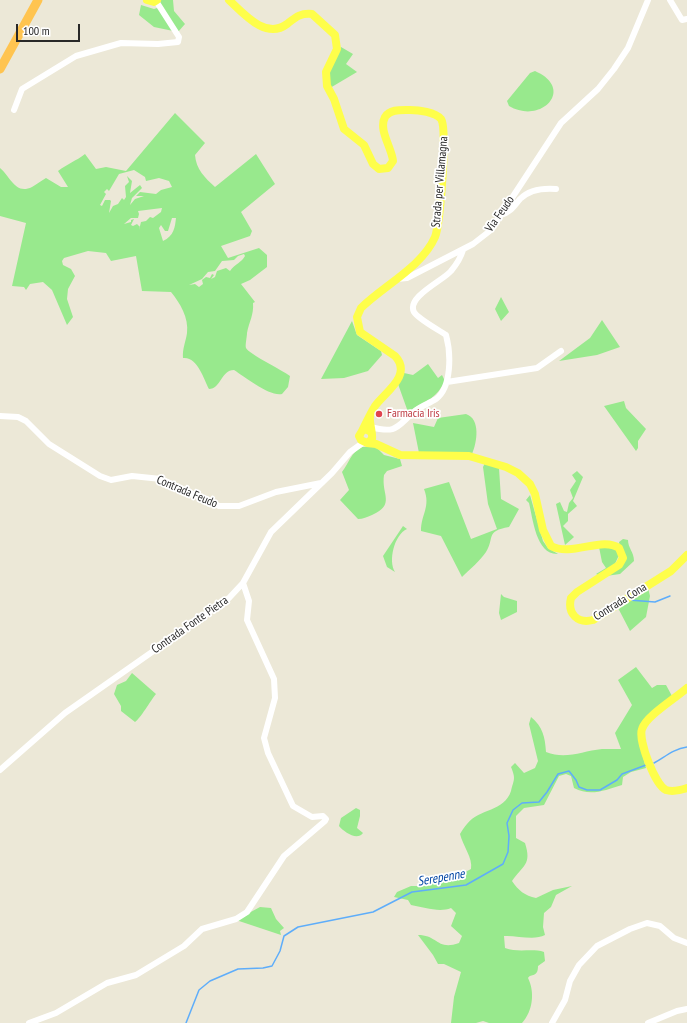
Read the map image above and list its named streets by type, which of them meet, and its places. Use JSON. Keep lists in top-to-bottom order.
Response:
{
  "streets": {
    "main road": ["Strada per Villamagna", "Via Feudo", "Contrada Cona"],
    "street": ["Contrada Feudo", "Contrada Fonte Pietra"]
  },
  "crossings": [
    ["Strada per Villamagna", "Via Feudo"],
    ["Via Feudo", "Contrada Cona"],
    ["Via Feudo", "Contrada Fonte Pietra"],
    ["Contrada Feudo", "Contrada Fonte Pietra"],
    ["Contrada Cona", "Contrada Fonte Pietra"]
  ],
  "water": ["Serepenne"],
  "places": ["Farmacia Iris"],
  "scale_bar": "100 m"
}
